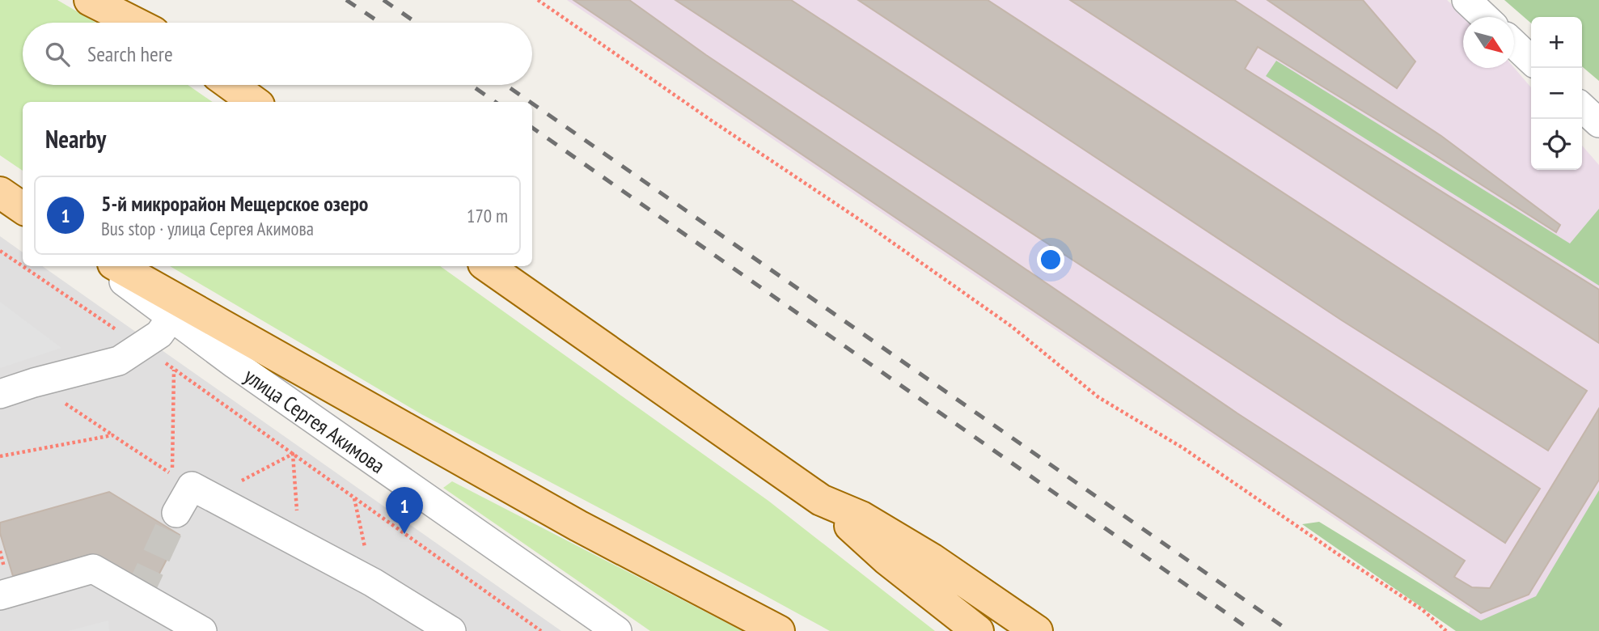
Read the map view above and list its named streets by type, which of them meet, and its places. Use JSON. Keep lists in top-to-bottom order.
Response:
{
  "streets": {
    "street": ["улица Сергея Акимова"]
  },
  "north": "bottom right",
  "page": {
    "map_buttons": ["+", "−"],
    "search": "Search here",
    "heading": "Nearby",
    "list": [
      {
        "mark": "1",
        "name": "5-й микрорайон Мещерское озеро",
        "note": "Bus stop · улица Сергея Акимова",
        "value": "170 m"
      }
    ],
    "pins": "1"
  }
}
